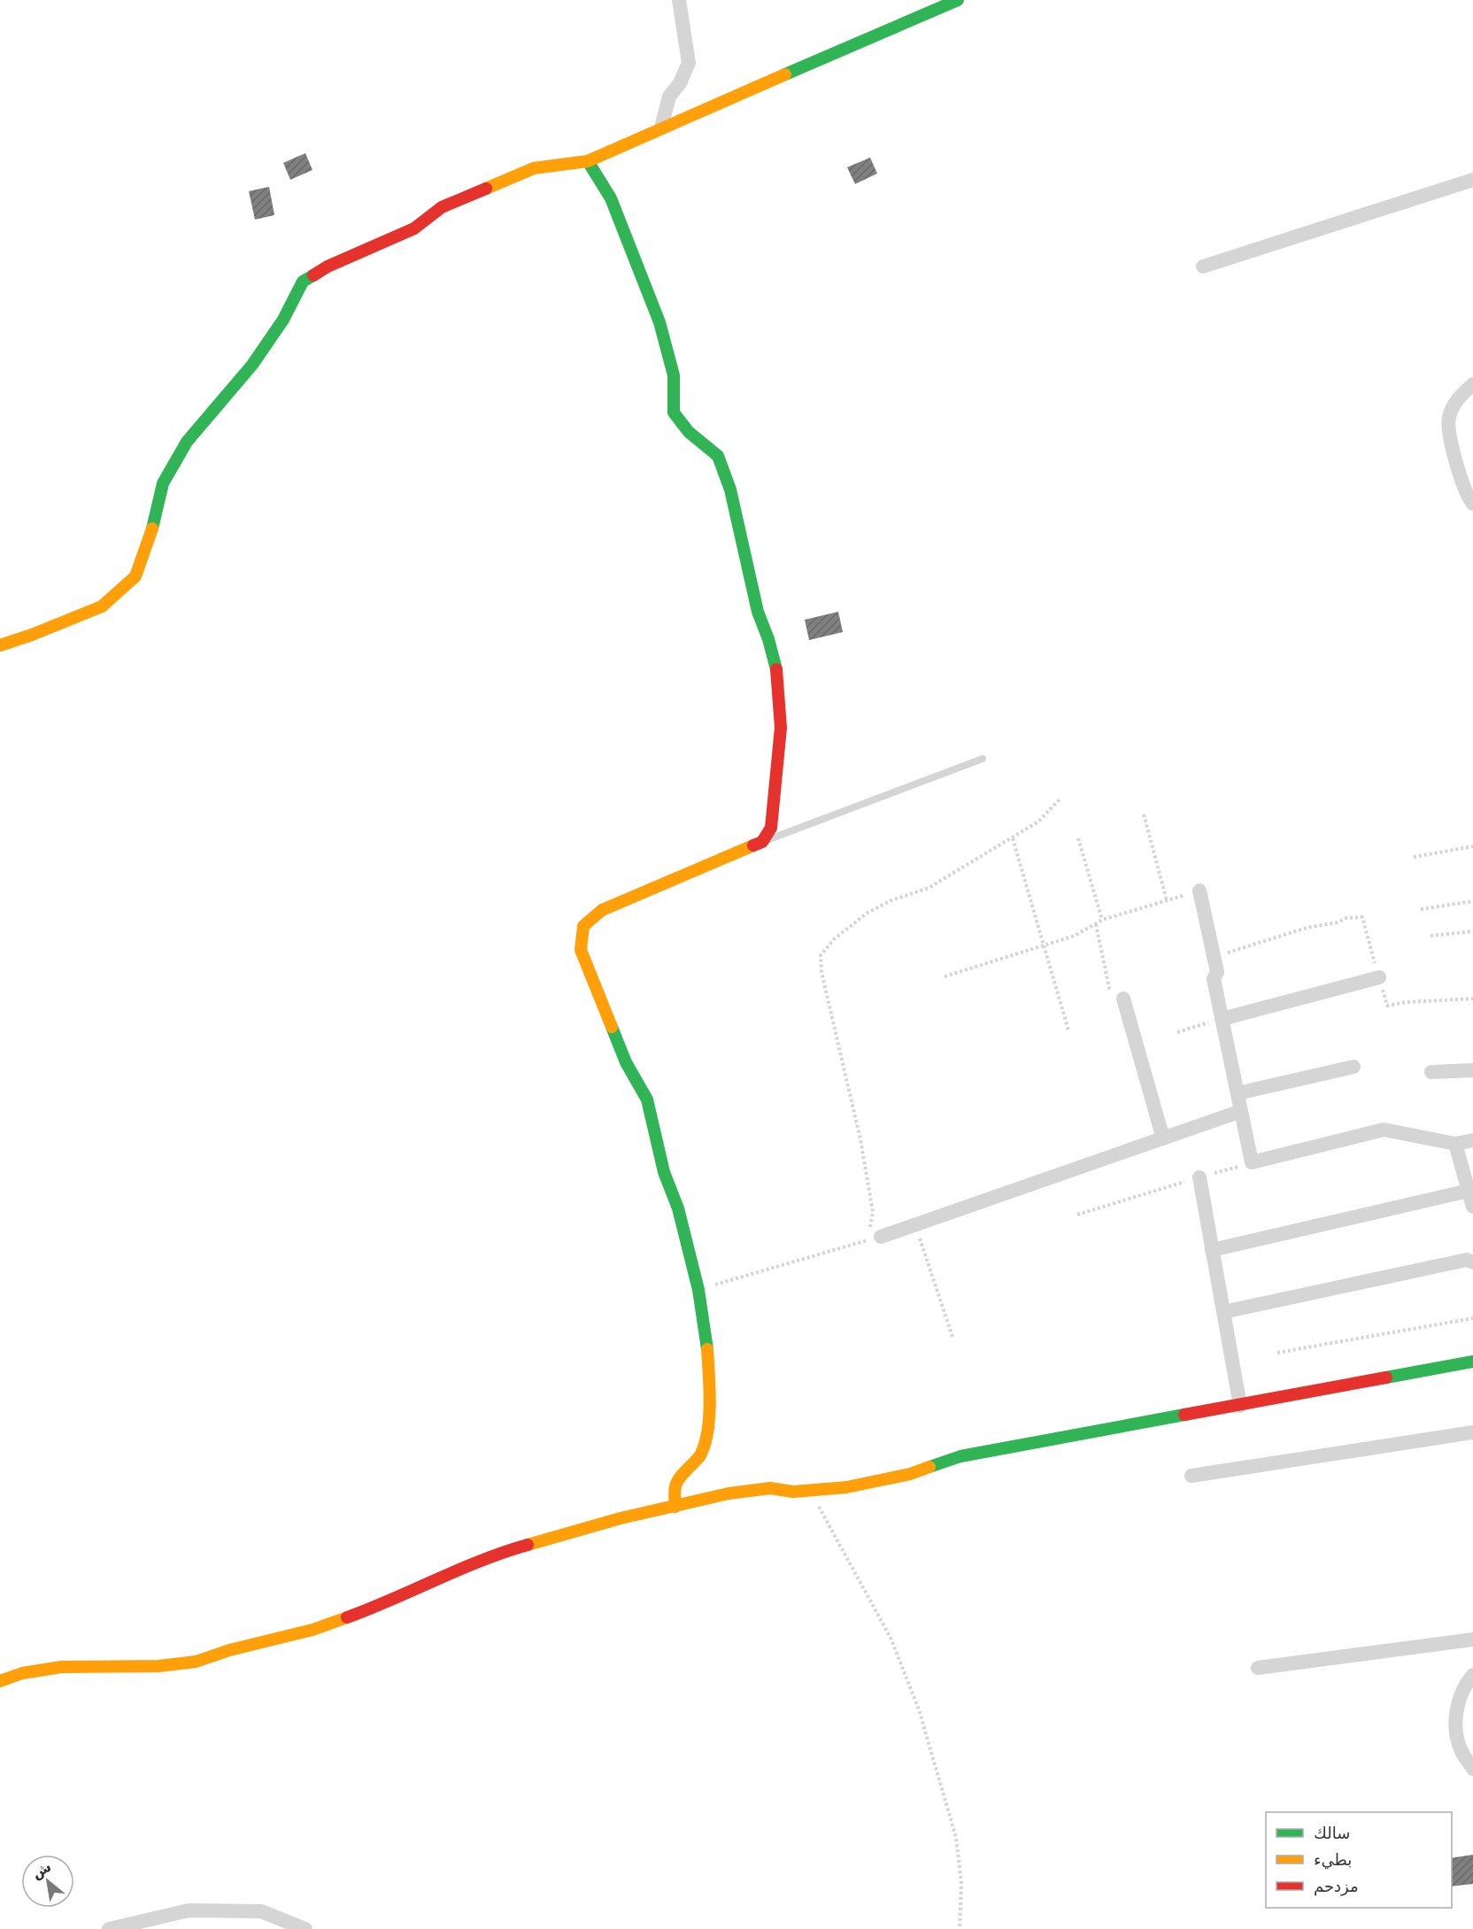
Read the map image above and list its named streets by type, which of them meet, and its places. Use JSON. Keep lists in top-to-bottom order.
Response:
{
  "legend": ["سالك", "بطيء", "مزدحم"],
  "north": "top left"
}
